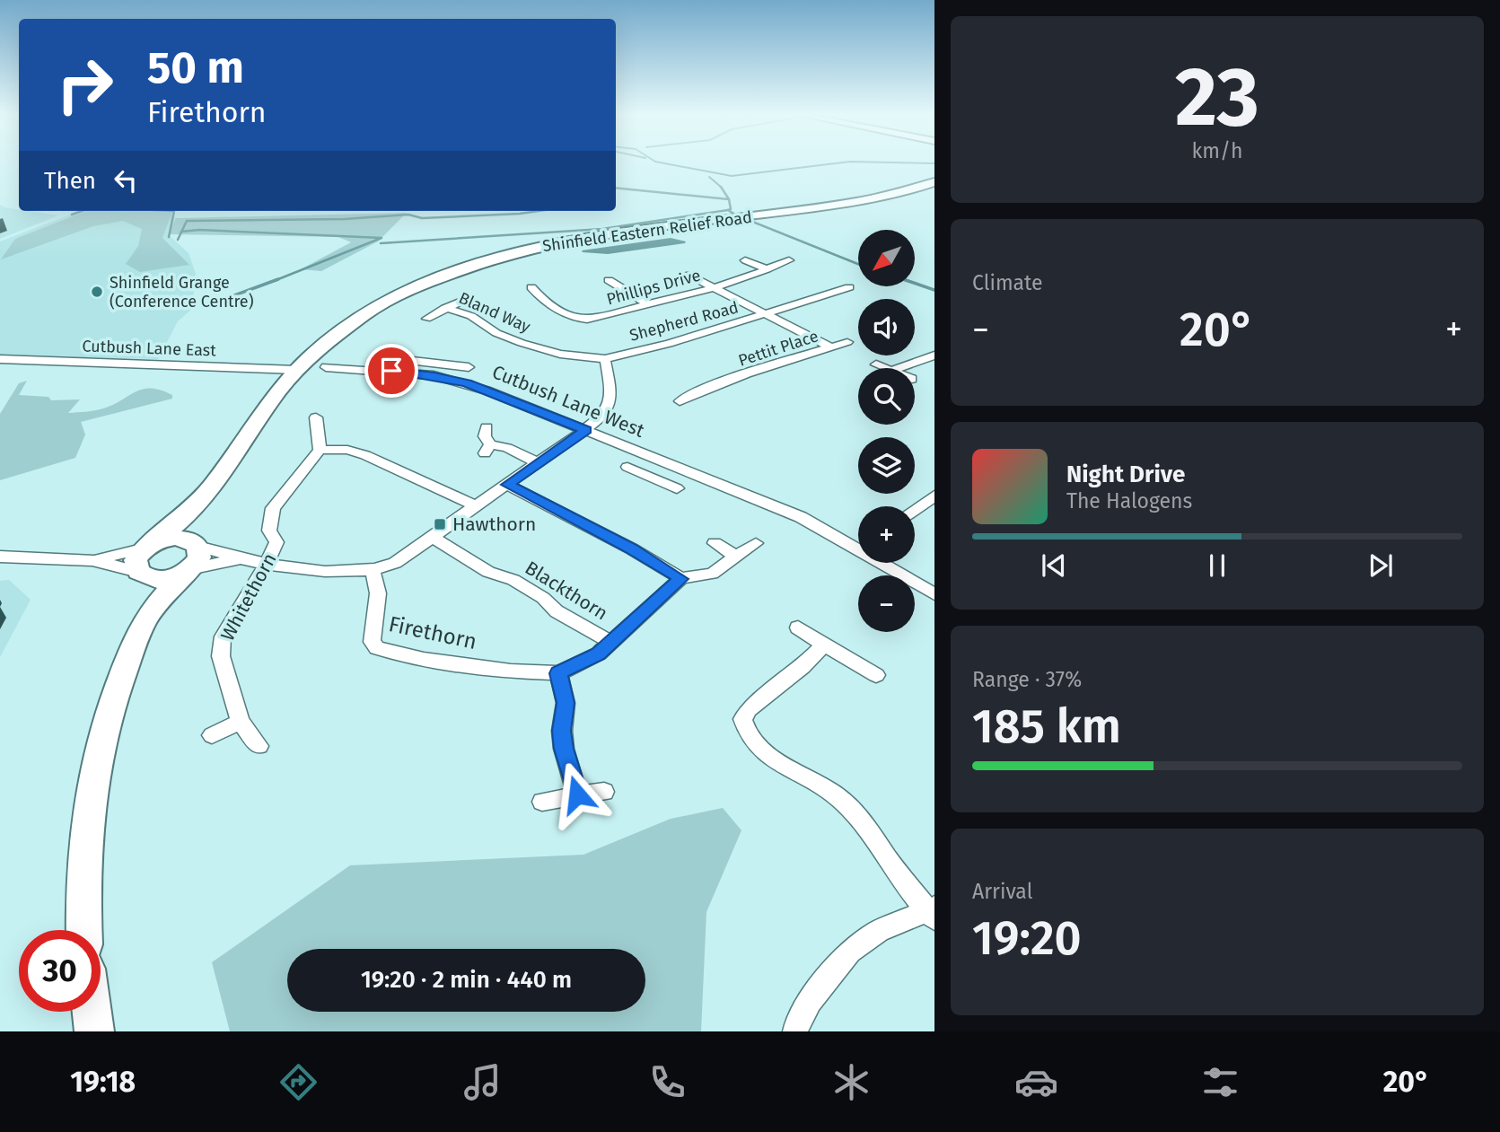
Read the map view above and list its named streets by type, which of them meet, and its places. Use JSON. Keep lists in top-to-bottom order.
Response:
{
  "streets": {
    "main road": ["Shinfield Eastern Relief Road"],
    "street": [
      "Phillips Drive",
      "Bland Way",
      "Shepherd Road",
      "Cutbush Lane East",
      "Pettit Place",
      "Cutbush Lane West",
      "Blackthorn",
      "Whitethorn",
      "Firethorn"
    ]
  },
  "crossings": [
    ["Shinfield Eastern Relief Road", "Cutbush Lane East"],
    ["Bland Way", "Shepherd Road"],
    ["Blackthorn", "Firethorn"]
  ],
  "places": {
    "other": ["Shinfield Grange (Conference Centre)"],
    "transit": ["Hawthorn"]
  },
  "north": "bottom left",
  "page": {
    "tile": [
      ["23", "km/h"],
      "Climate",
      ["Range · 37%", "185 km"],
      ["Arrival", "19:20"]
    ],
    "turn": ["50 m", "Firethorn"],
    "then": "Then",
    "map_buttons": ["+", "−"],
    "heat": ["−", "20°", "+"],
    "song": ["Night Drive", "The Halogens"],
    "limit": "30",
    "trip": "19:20 · 2 min · 440 m",
    "tabs": ["19:18", "20°"]
  }
}
